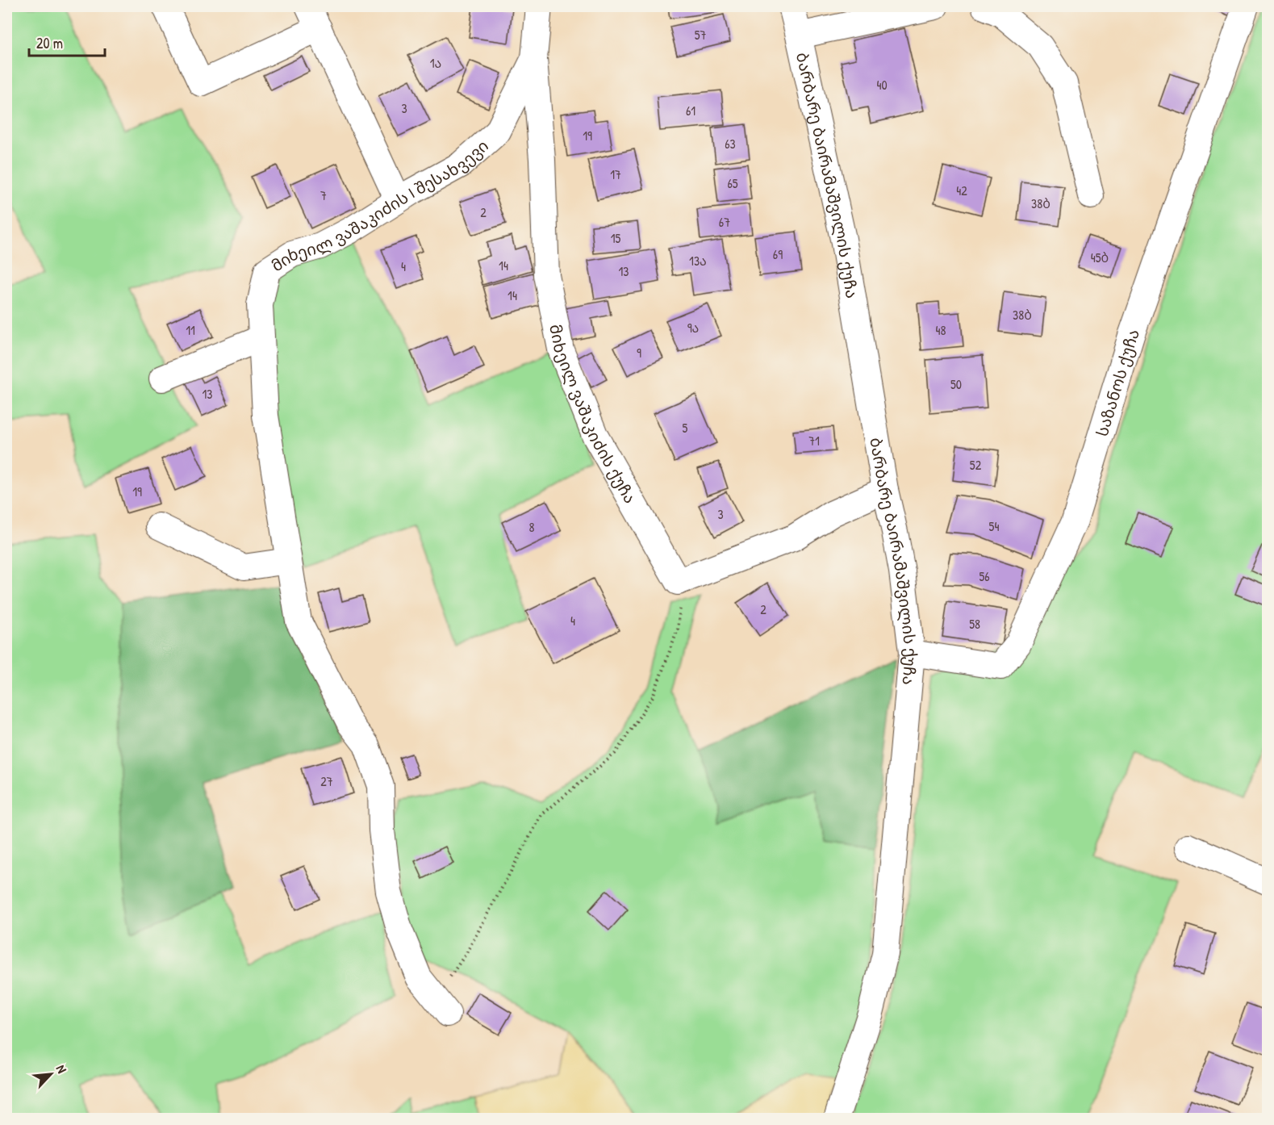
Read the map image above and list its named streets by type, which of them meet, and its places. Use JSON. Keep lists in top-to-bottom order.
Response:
{
  "streets": {
    "street": [
      "ბარბარე ბაირამაშვილის ქუჩა",
      "მიხეილ ვაშაკიძის I შესახვევი",
      "საზანოს ქუჩა",
      "მიხეილ ვაშაკიძის ქუჩა"
    ]
  },
  "crossings": [
    ["ბარბარე ბაირამაშვილის ქუჩა", "საზანოს ქუჩა"],
    ["მიხეილ ვაშაკიძის I შესახვევი", "მიხეილ ვაშაკიძის ქუჩა"]
  ],
  "house_numbers": [
    "57",
    "1ა",
    "40",
    "3",
    "61",
    "19",
    "63",
    "17",
    "65",
    "42",
    "7",
    "38ბ",
    "2",
    "67",
    "15",
    "69",
    "45ბ",
    "13ა",
    "14",
    "4",
    "13",
    "14",
    "38ბ",
    "9ა",
    "11",
    "48",
    "9",
    "50",
    "13",
    "5",
    "71",
    "52",
    "19",
    "3",
    "54",
    "8",
    "56",
    "2",
    "4",
    "58",
    "27"
  ],
  "scale_bar": "20 m",
  "north": "top right"
}
